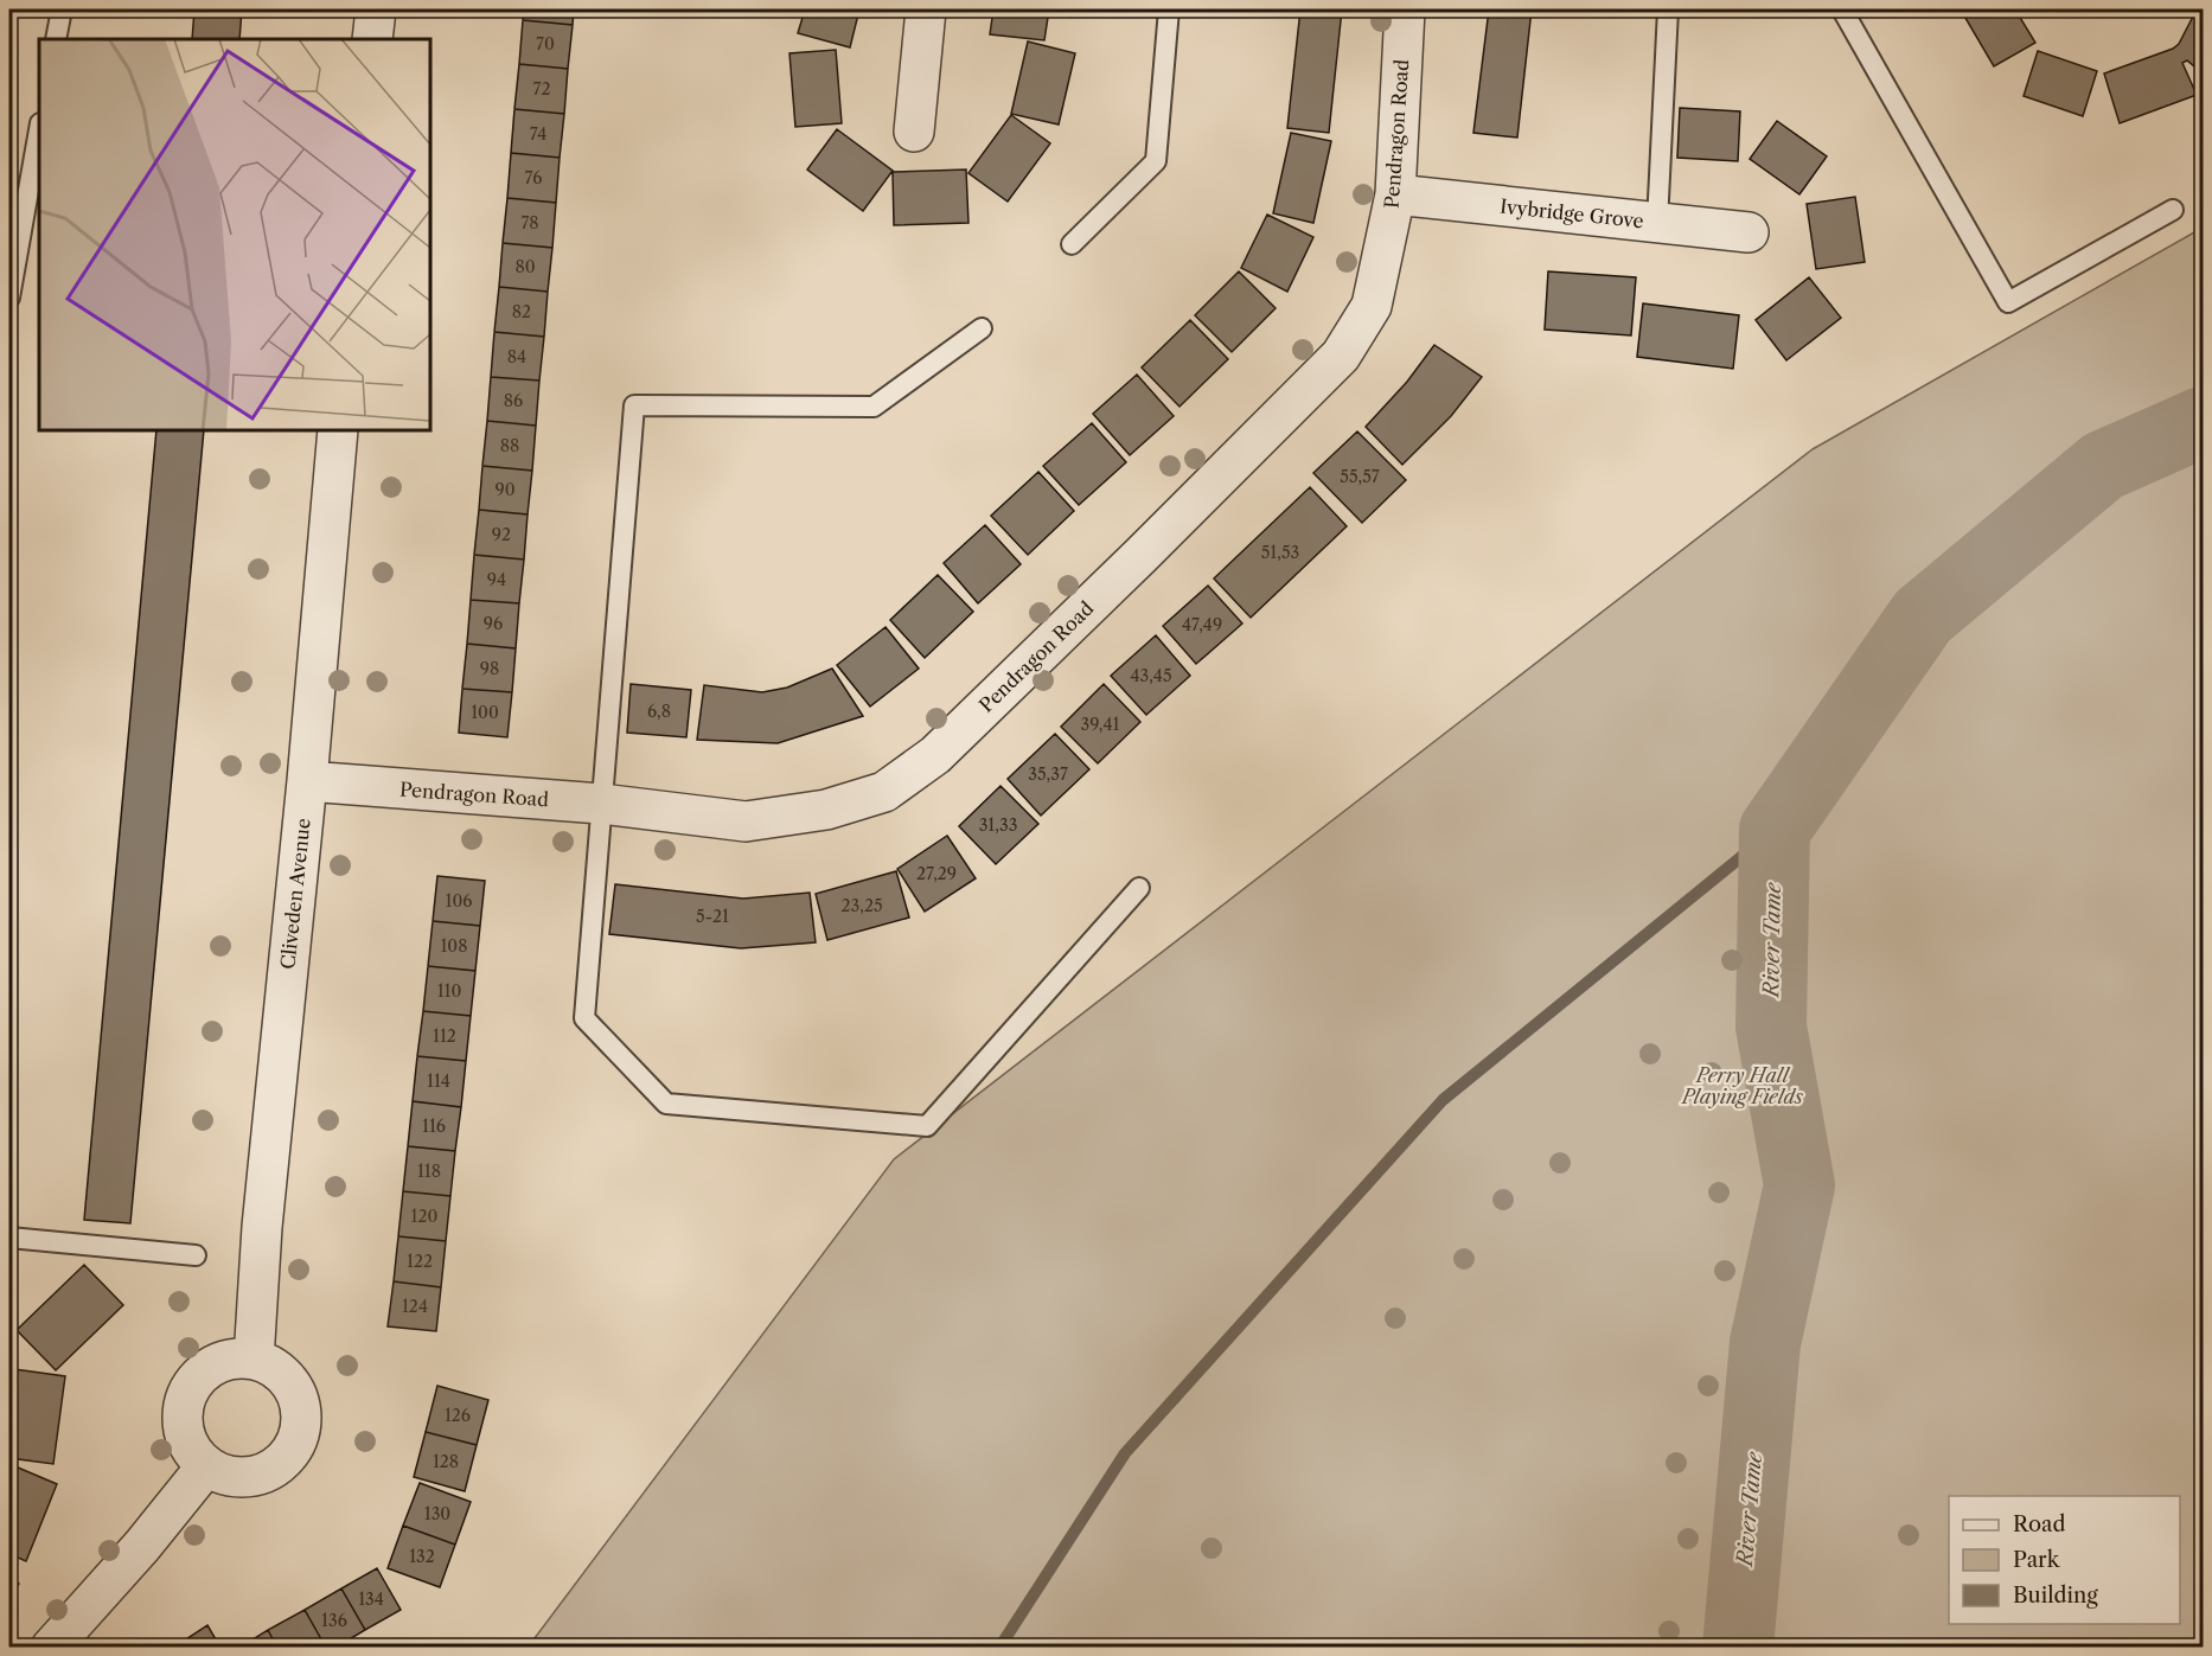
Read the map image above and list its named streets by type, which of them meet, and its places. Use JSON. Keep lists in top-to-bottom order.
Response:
{
  "streets": {
    "street": ["Pendragon Road", "Ivybridge Grove", "Cliveden Avenue"]
  },
  "crossings": [
    ["Pendragon Road", "Ivybridge Grove"],
    ["Pendragon Road", "Cliveden Avenue"]
  ],
  "water": ["River Tame"],
  "parks": ["Perry Hall Playing Fields"],
  "house_numbers": [
    "70",
    "72",
    "74",
    "76",
    "78",
    "80",
    "82",
    "84",
    "86",
    "88",
    "55,57",
    "90",
    "92",
    "51,53",
    "94",
    "96",
    "47,49",
    "98",
    "43,45",
    "6,8",
    "100",
    "39,41",
    "35,37",
    "31,33",
    "27,29",
    "106",
    "23,25",
    "5-21",
    "108",
    "110",
    "112",
    "114",
    "116",
    "118",
    "120",
    "122",
    "124",
    "126",
    "128",
    "130",
    "132",
    "134",
    "136"
  ],
  "legend": ["Road", "Park", "Building"]
}
